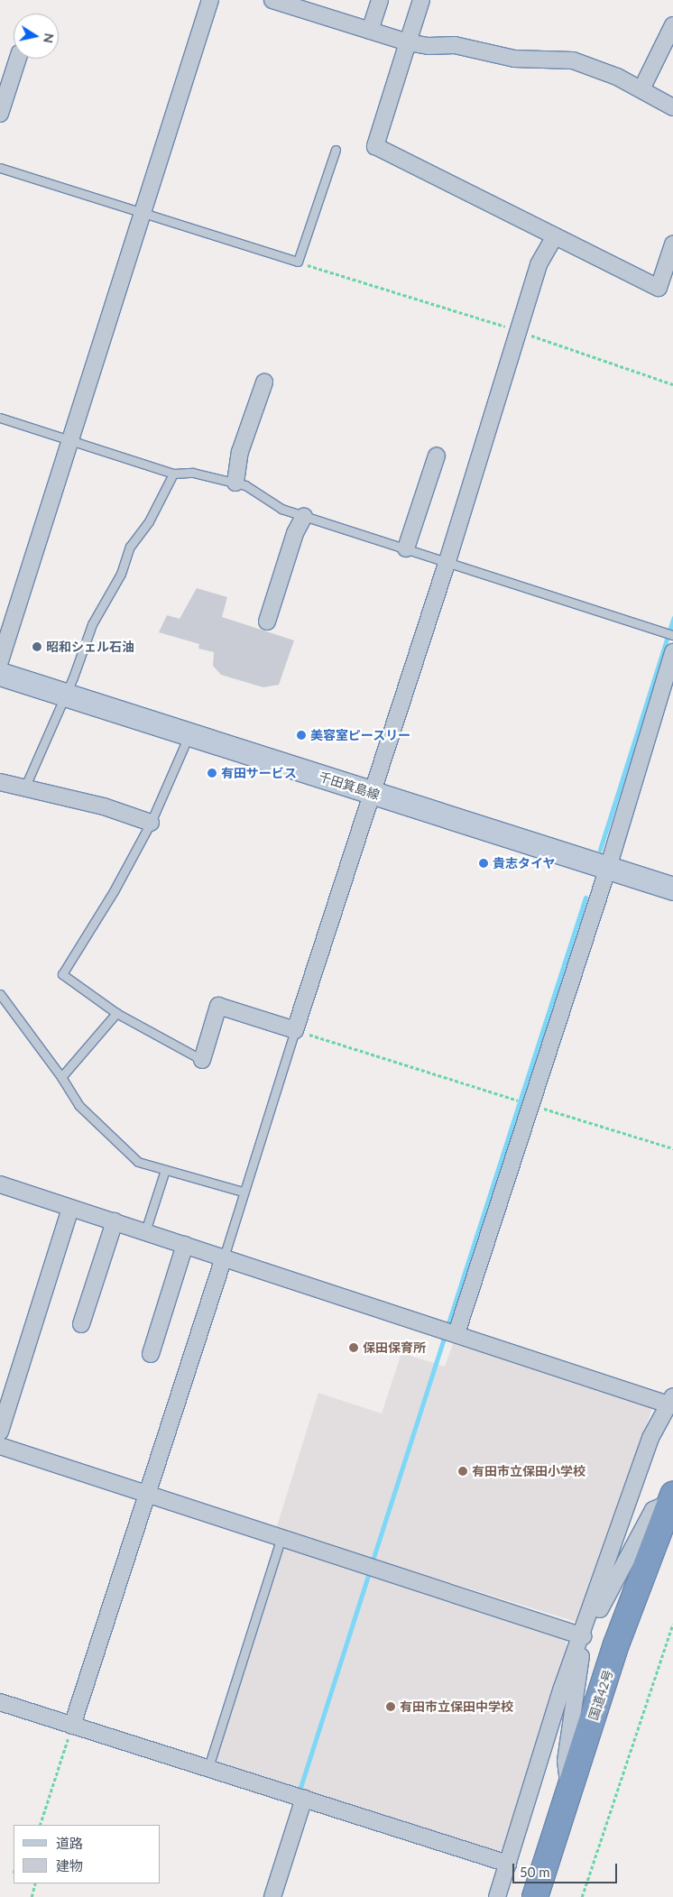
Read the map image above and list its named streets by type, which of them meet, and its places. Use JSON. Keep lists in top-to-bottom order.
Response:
{
  "streets": {
    "highway": ["国道42号"],
    "main road": ["千田箕島線"]
  },
  "places": [
    "昭和シェル石油",
    "美容室ピースリー",
    "有田サービス",
    "貴志タイヤ",
    "保田保育所",
    "有田市立保田小学校",
    "有田市立保田中学校"
  ],
  "legend": ["道路", "建物"],
  "scale_bar": "50 m",
  "north": "right"
}
